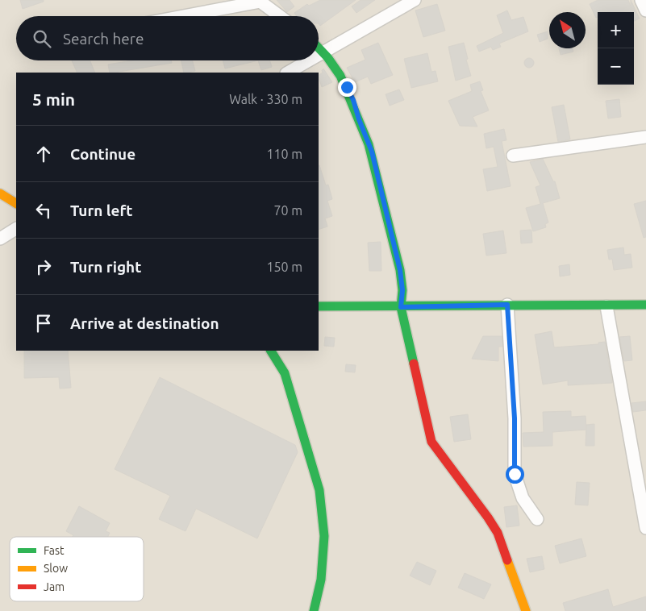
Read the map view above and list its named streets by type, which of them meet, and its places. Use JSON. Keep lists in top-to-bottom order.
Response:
{
  "legend": ["Fast", "Slow", "Jam"],
  "north": "top left",
  "page": {
    "map_buttons": ["+", "−"],
    "search": "Search here",
    "heading": ["5 min", "Walk · 330 m"],
    "list": [
      ["Continue", "110 m"],
      ["Turn left", "70 m"],
      ["Turn right", "150 m"],
      "Arrive at destination"
    ]
  }
}
